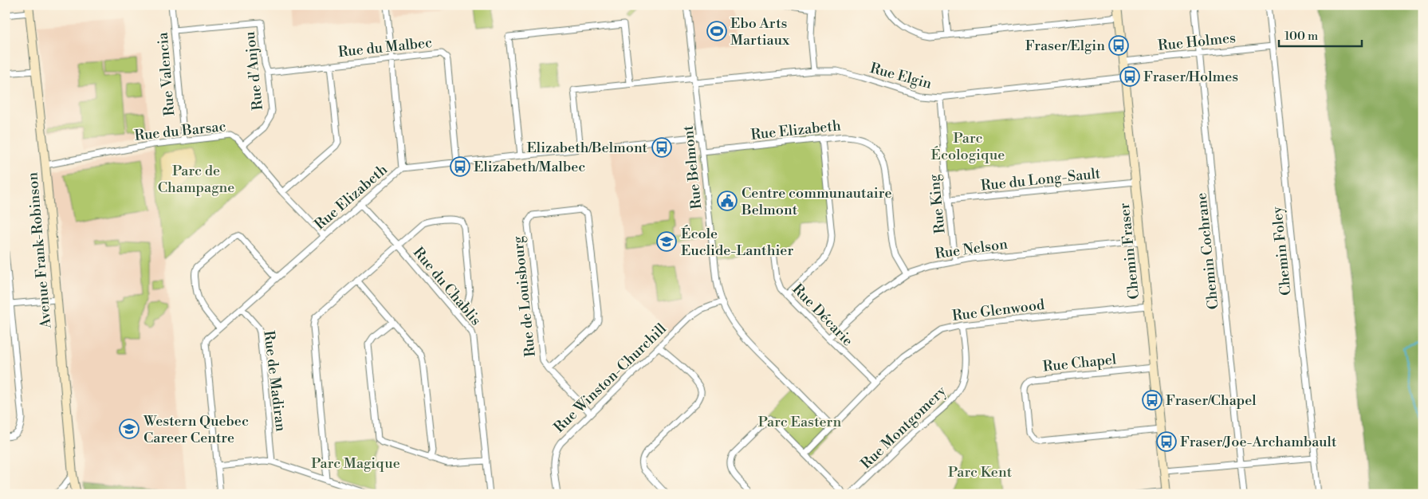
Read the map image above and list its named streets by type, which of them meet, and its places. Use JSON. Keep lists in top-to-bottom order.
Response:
{
  "streets": {
    "street": [
      "Rue Holmes",
      "Rue du Malbec",
      "Rue d'Anjou",
      "Rue Valencia",
      "Rue Elgin",
      "Rue Elizabeth",
      "Rue du Barsac",
      "Rue Belmont",
      "Rue du Long-Sault",
      "Rue King",
      "Rue Nelson",
      "Avenue Frank-Robinson",
      "Chemin Fraser",
      "Chemin Cochrane",
      "Chemin Foley",
      "Rue du Chablis",
      "Rue de Louisbourg",
      "Rue Glenwood",
      "Rue Décarie",
      "Rue Chapel",
      "Rue Winston-Churchill",
      "Rue de Madiran",
      "Rue Montgomery"
    ]
  },
  "crossings": [
    ["Rue Holmes", "Chemin Fraser"],
    ["Rue Holmes", "Chemin Cochrane"],
    ["Rue Holmes", "Chemin Foley"],
    ["Rue du Malbec", "Rue d'Anjou"],
    ["Rue du Malbec", "Rue Elizabeth"],
    ["Rue d'Anjou", "Rue Valencia"],
    ["Rue d'Anjou", "Rue du Barsac"],
    ["Rue Valencia", "Rue du Barsac"],
    ["Rue Elgin", "Rue Elizabeth"],
    ["Rue Elgin", "Rue Belmont"],
    ["Rue Elgin", "Rue King"],
    ["Rue Elgin", "Chemin Fraser"],
    ["Rue Elizabeth", "Rue du Barsac"],
    ["Rue Elizabeth", "Rue Belmont"],
    ["Rue Elizabeth", "Rue Nelson"],
    ["Rue Elizabeth", "Rue du Chablis"],
    ["Rue Elizabeth", "Rue de Madiran"],
    ["Rue du Barsac", "Avenue Frank-Robinson"],
    ["Rue Belmont", "Rue Glenwood"],
    ["Rue Belmont", "Rue Winston-Churchill"],
    ["Rue du Long-Sault", "Rue King"],
    ["Rue du Long-Sault", "Chemin Fraser"],
    ["Rue King", "Rue Nelson"],
    ["Rue Nelson", "Chemin Fraser"],
    ["Rue Nelson", "Rue Décarie"],
    ["Chemin Fraser", "Rue Glenwood"],
    ["Chemin Fraser", "Rue Chapel"],
    ["Rue de Louisbourg", "Rue Winston-Churchill"],
    ["Rue Glenwood", "Rue Décarie"],
    ["Rue Glenwood", "Rue Montgomery"]
  ],
  "parks": [
    "Parc Écologique",
    "Parc de Champagne",
    "Parc Eastern",
    "Parc Magique",
    "Parc Kent"
  ],
  "places": {
    "sports": ["Ebo Arts Martiaux"],
    "bus stop": [
      "Fraser/Elgin",
      "Fraser/Holmes",
      "Elizabeth/Belmont",
      "Elizabeth/Malbec",
      "Fraser/Chapel",
      "Fraser/Joe-Archambault"
    ],
    "public building": ["Centre communautaire Belmont"],
    "school or university": ["École Euclide-Lanthier", "Western Quebec Career Centre"]
  },
  "scale_bar": "100 m"
}
